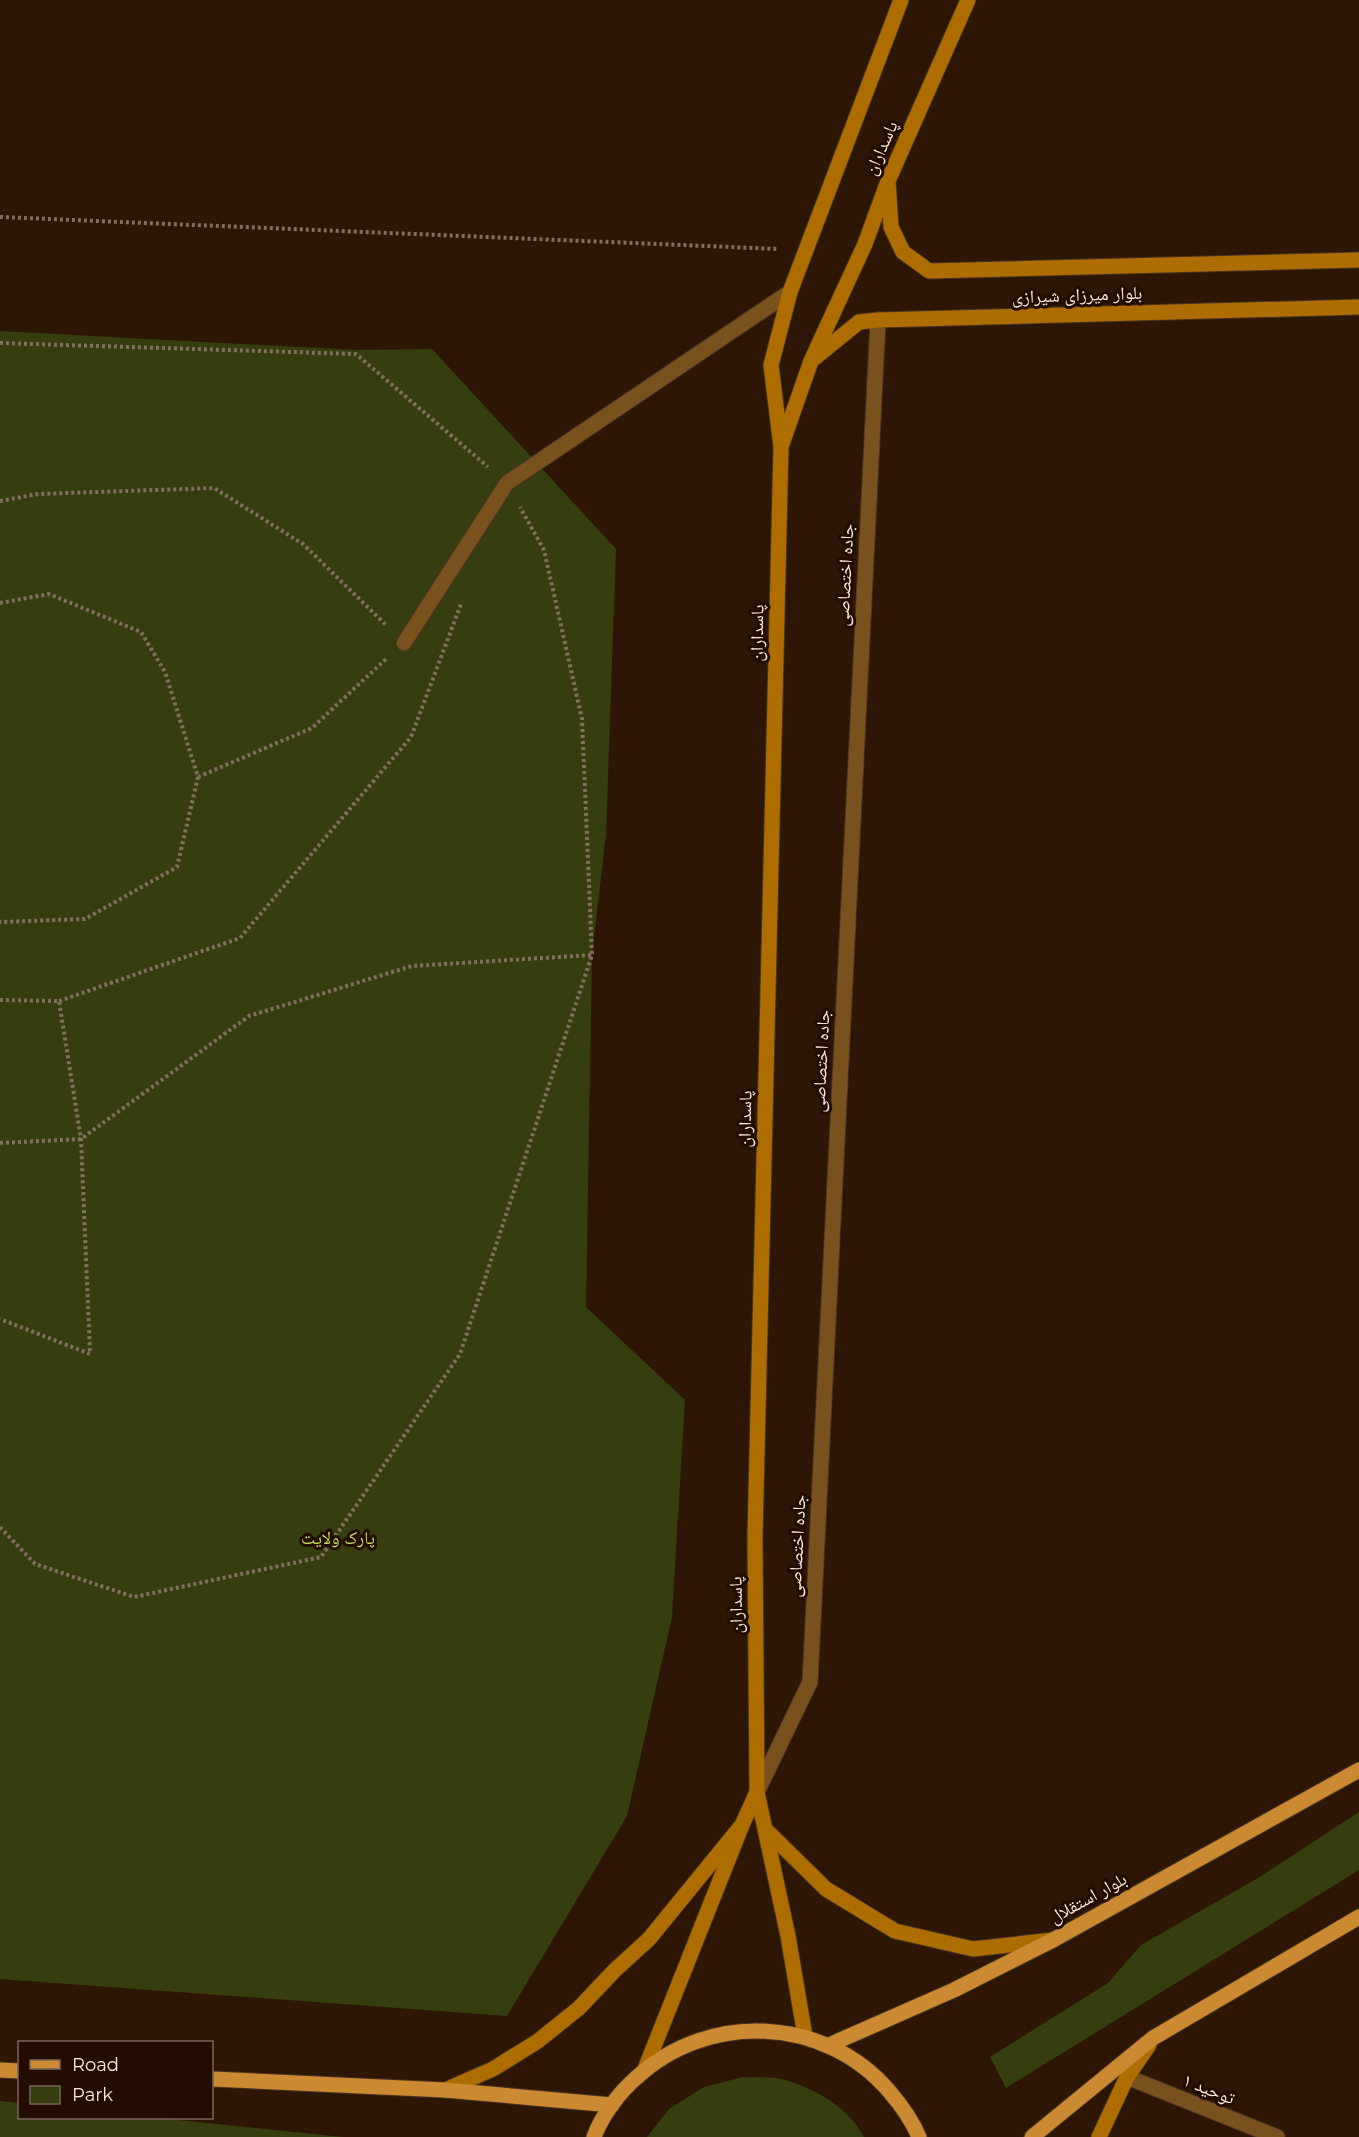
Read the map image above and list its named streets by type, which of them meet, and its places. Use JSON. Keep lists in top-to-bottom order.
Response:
{
  "streets": {
    "main road": ["پاسداران", "بلوار میرزای شیرازی", "بلوار استقلال"],
    "street": ["جاده اختصاصی", "توحید ۱"]
  },
  "crossings": [
    ["پاسداران", "بلوار میرزای شیرازی"],
    ["پاسداران", "جاده اختصاصی"],
    ["بلوار میرزای شیرازی", "جاده اختصاصی"]
  ],
  "parks": ["پارک ولایت"],
  "legend": ["Road", "Park"]
}
